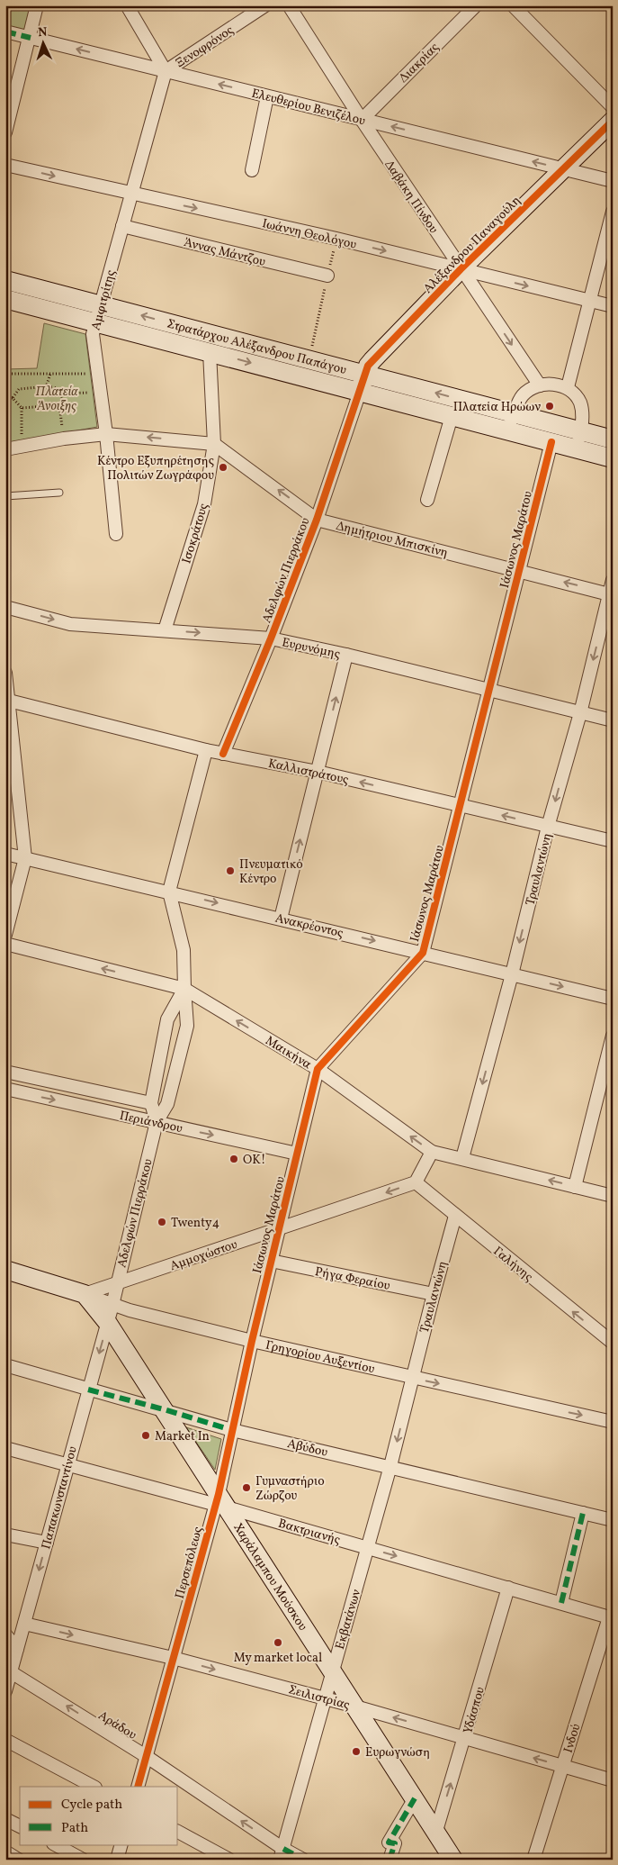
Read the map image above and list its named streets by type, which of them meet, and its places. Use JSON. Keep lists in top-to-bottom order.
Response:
{
  "streets": {
    "street": [
      "Ξενοφρόνος",
      "Διακρίας",
      "Ελευθερίου Βενιζέλου",
      "Δαβάκη Πίνδου",
      "Ιωάννη Θεολόγου",
      "Αλέξανδρου Παναγούλη",
      "Άννας Μάντζου",
      "Αμφιτρίτης",
      "Στρατάρχου Αλέξανδρου Παπάγου",
      "Ισοκράτους",
      "Δημήτριου Μπισκίνη",
      "Ιάσωνος Μαράτου",
      "Αδελφών Πιερράκου",
      "Ευρυνόμης",
      "Καλλιστράτους",
      "Τραυλαντώνη",
      "Ανακρέοντος",
      "Μαικήνα",
      "Περιάνδρου",
      "Αμμοχώστου",
      "Γαλήνης",
      "Ρήγα Φεραίου",
      "Γρηγορίου Αυξεντίου",
      "Αβύδου",
      "Παπακωνσταντίνου",
      "Βακτριανής",
      "Περσεπόλεως",
      "Χαράλαμπου Μούσκου",
      "Εκβατάνων",
      "Σειλιστρίας",
      "Υδάσπου",
      "Αράδου",
      "Ινδού"
    ]
  },
  "crossings": [
    ["Ξενοφρόνος", "Ελευθερίου Βενιζέλου"],
    ["Ξενοφρόνος", "Αμφιτρίτης"],
    ["Διακρίας", "Ελευθερίου Βενιζέλου"],
    ["Διακρίας", "Δαβάκη Πίνδου"],
    ["Ελευθερίου Βενιζέλου", "Δαβάκη Πίνδου"],
    ["Ελευθερίου Βενιζέλου", "Αλέξανδρου Παναγούλη"],
    ["Ελευθερίου Βενιζέλου", "Αμφιτρίτης"],
    ["Δαβάκη Πίνδου", "Ιωάννη Θεολόγου"],
    ["Δαβάκη Πίνδου", "Αλέξανδρου Παναγούλη"],
    ["Ιωάννη Θεολόγου", "Αλέξανδρου Παναγούλη"],
    ["Ιωάννη Θεολόγου", "Αμφιτρίτης"],
    ["Αλέξανδρου Παναγούλη", "Στρατάρχου Αλέξανδρου Παπάγου"],
    ["Αλέξανδρου Παναγούλη", "Αδελφών Πιερράκου"],
    ["Άννας Μάντζου", "Αμφιτρίτης"],
    ["Αμφιτρίτης", "Στρατάρχου Αλέξανδρου Παπάγου"],
    ["Στρατάρχου Αλέξανδρου Παπάγου", "Ισοκράτους"],
    ["Στρατάρχου Αλέξανδρου Παπάγου", "Ιάσωνος Μαράτου"],
    ["Στρατάρχου Αλέξανδρου Παπάγου", "Αδελφών Πιερράκου"],
    ["Ισοκράτους", "Δημήτριου Μπισκίνη"],
    ["Ισοκράτους", "Ευρυνόμης"],
    ["Δημήτριου Μπισκίνη", "Ιάσωνος Μαράτου"],
    ["Δημήτριου Μπισκίνη", "Αδελφών Πιερράκου"],
    ["Δημήτριου Μπισκίνη", "Τραυλαντώνη"],
    ["Ιάσωνος Μαράτου", "Ευρυνόμης"],
    ["Ιάσωνος Μαράτου", "Καλλιστράτους"],
    ["Ιάσωνος Μαράτου", "Ανακρέοντος"],
    ["Ιάσωνος Μαράτου", "Μαικήνα"],
    ["Ιάσωνος Μαράτου", "Περιάνδρου"],
    ["Ιάσωνος Μαράτου", "Αμμοχώστου"],
    ["Ιάσωνος Μαράτου", "Ρήγα Φεραίου"],
    ["Ιάσωνος Μαράτου", "Γρηγορίου Αυξεντίου"],
    ["Ιάσωνος Μαράτου", "Περσεπόλεως"],
    ["Αδελφών Πιερράκου", "Ευρυνόμης"],
    ["Αδελφών Πιερράκου", "Καλλιστράτους"],
    ["Αδελφών Πιερράκου", "Ανακρέοντος"],
    ["Αδελφών Πιερράκου", "Μαικήνα"],
    ["Αδελφών Πιερράκου", "Περιάνδρου"],
    ["Αδελφών Πιερράκου", "Αμμοχώστου"],
    ["Αδελφών Πιερράκου", "Γρηγορίου Αυξεντίου"],
    ["Αδελφών Πιερράκου", "Παπακωνσταντίνου"],
    ["Ευρυνόμης", "Τραυλαντώνη"],
    ["Καλλιστράτους", "Τραυλαντώνη"],
    ["Τραυλαντώνη", "Ανακρέοντος"],
    ["Τραυλαντώνη", "Μαικήνα"],
    ["Τραυλαντώνη", "Γαλήνης"],
    ["Τραυλαντώνη", "Ρήγα Φεραίου"],
    ["Τραυλαντώνη", "Γρηγορίου Αυξεντίου"],
    ["Τραυλαντώνη", "Εκβατάνων"],
    ["Αμμοχώστου", "Γαλήνης"],
    ["Αμμοχώστου", "Γρηγορίου Αυξεντίου"],
    ["Αμμοχώστου", "Χαράλαμπου Μούσκου"],
    ["Γρηγορίου Αυξεντίου", "Παπακωνσταντίνου"],
    ["Γρηγορίου Αυξεντίου", "Περσεπόλεως"],
    ["Γρηγορίου Αυξεντίου", "Χαράλαμπου Μούσκου"],
    ["Γρηγορίου Αυξεντίου", "Εκβατάνων"],
    ["Αβύδου", "Παπακωνσταντίνου"],
    ["Αβύδου", "Περσεπόλεως"],
    ["Αβύδου", "Χαράλαμπου Μούσκου"],
    ["Αβύδου", "Εκβατάνων"],
    ["Παπακωνσταντίνου", "Βακτριανής"],
    ["Παπακωνσταντίνου", "Χαράλαμπου Μούσκου"],
    ["Παπακωνσταντίνου", "Σειλιστρίας"],
    ["Παπακωνσταντίνου", "Αράδου"],
    ["Βακτριανής", "Περσεπόλεως"],
    ["Βακτριανής", "Χαράλαμπου Μούσκου"],
    ["Βακτριανής", "Εκβατάνων"],
    ["Βακτριανής", "Υδάσπου"],
    ["Βακτριανής", "Ινδού"],
    ["Περσεπόλεως", "Χαράλαμπου Μούσκου"],
    ["Περσεπόλεως", "Σειλιστρίας"],
    ["Περσεπόλεως", "Αράδου"],
    ["Χαράλαμπου Μούσκου", "Εκβατάνων"],
    ["Χαράλαμπου Μούσκου", "Σειλιστρίας"],
    ["Χαράλαμπου Μούσκου", "Υδάσπου"],
    ["Εκβατάνων", "Σειλιστρίας"],
    ["Εκβατάνων", "Αράδου"],
    ["Σειλιστρίας", "Υδάσπου"],
    ["Σειλιστρίας", "Ινδού"]
  ],
  "one_way": [
    "Ελευθερίου Βενιζέλου",
    "Ιωάννη Θεολόγου",
    "Δημήτριου Μπισκίνη",
    "Ευρυνόμης",
    "Καλλιστράτους",
    "Τραυλαντώνη",
    "Ανακρέοντος",
    "Μαικήνα",
    "Αμμοχώστου",
    "Γαλήνης",
    "Παπακωνσταντίνου",
    "Υδάσπου"
  ],
  "parks": ["Πλατεία Άνοιξης"],
  "places": [
    "Πλατεία Ηρώων",
    "Κέντρο Εξυπηρέτησης Πολιτών Ζωγράφου",
    "Πνευματικό Κέντρο",
    "ΟΚ!",
    "Twenty4",
    "Market In",
    "Γυμναστήριο Ζώρζου",
    "My market local",
    "Ευρωγνώση"
  ],
  "legend": ["Cycle path", "Path"],
  "north": "top"
}
